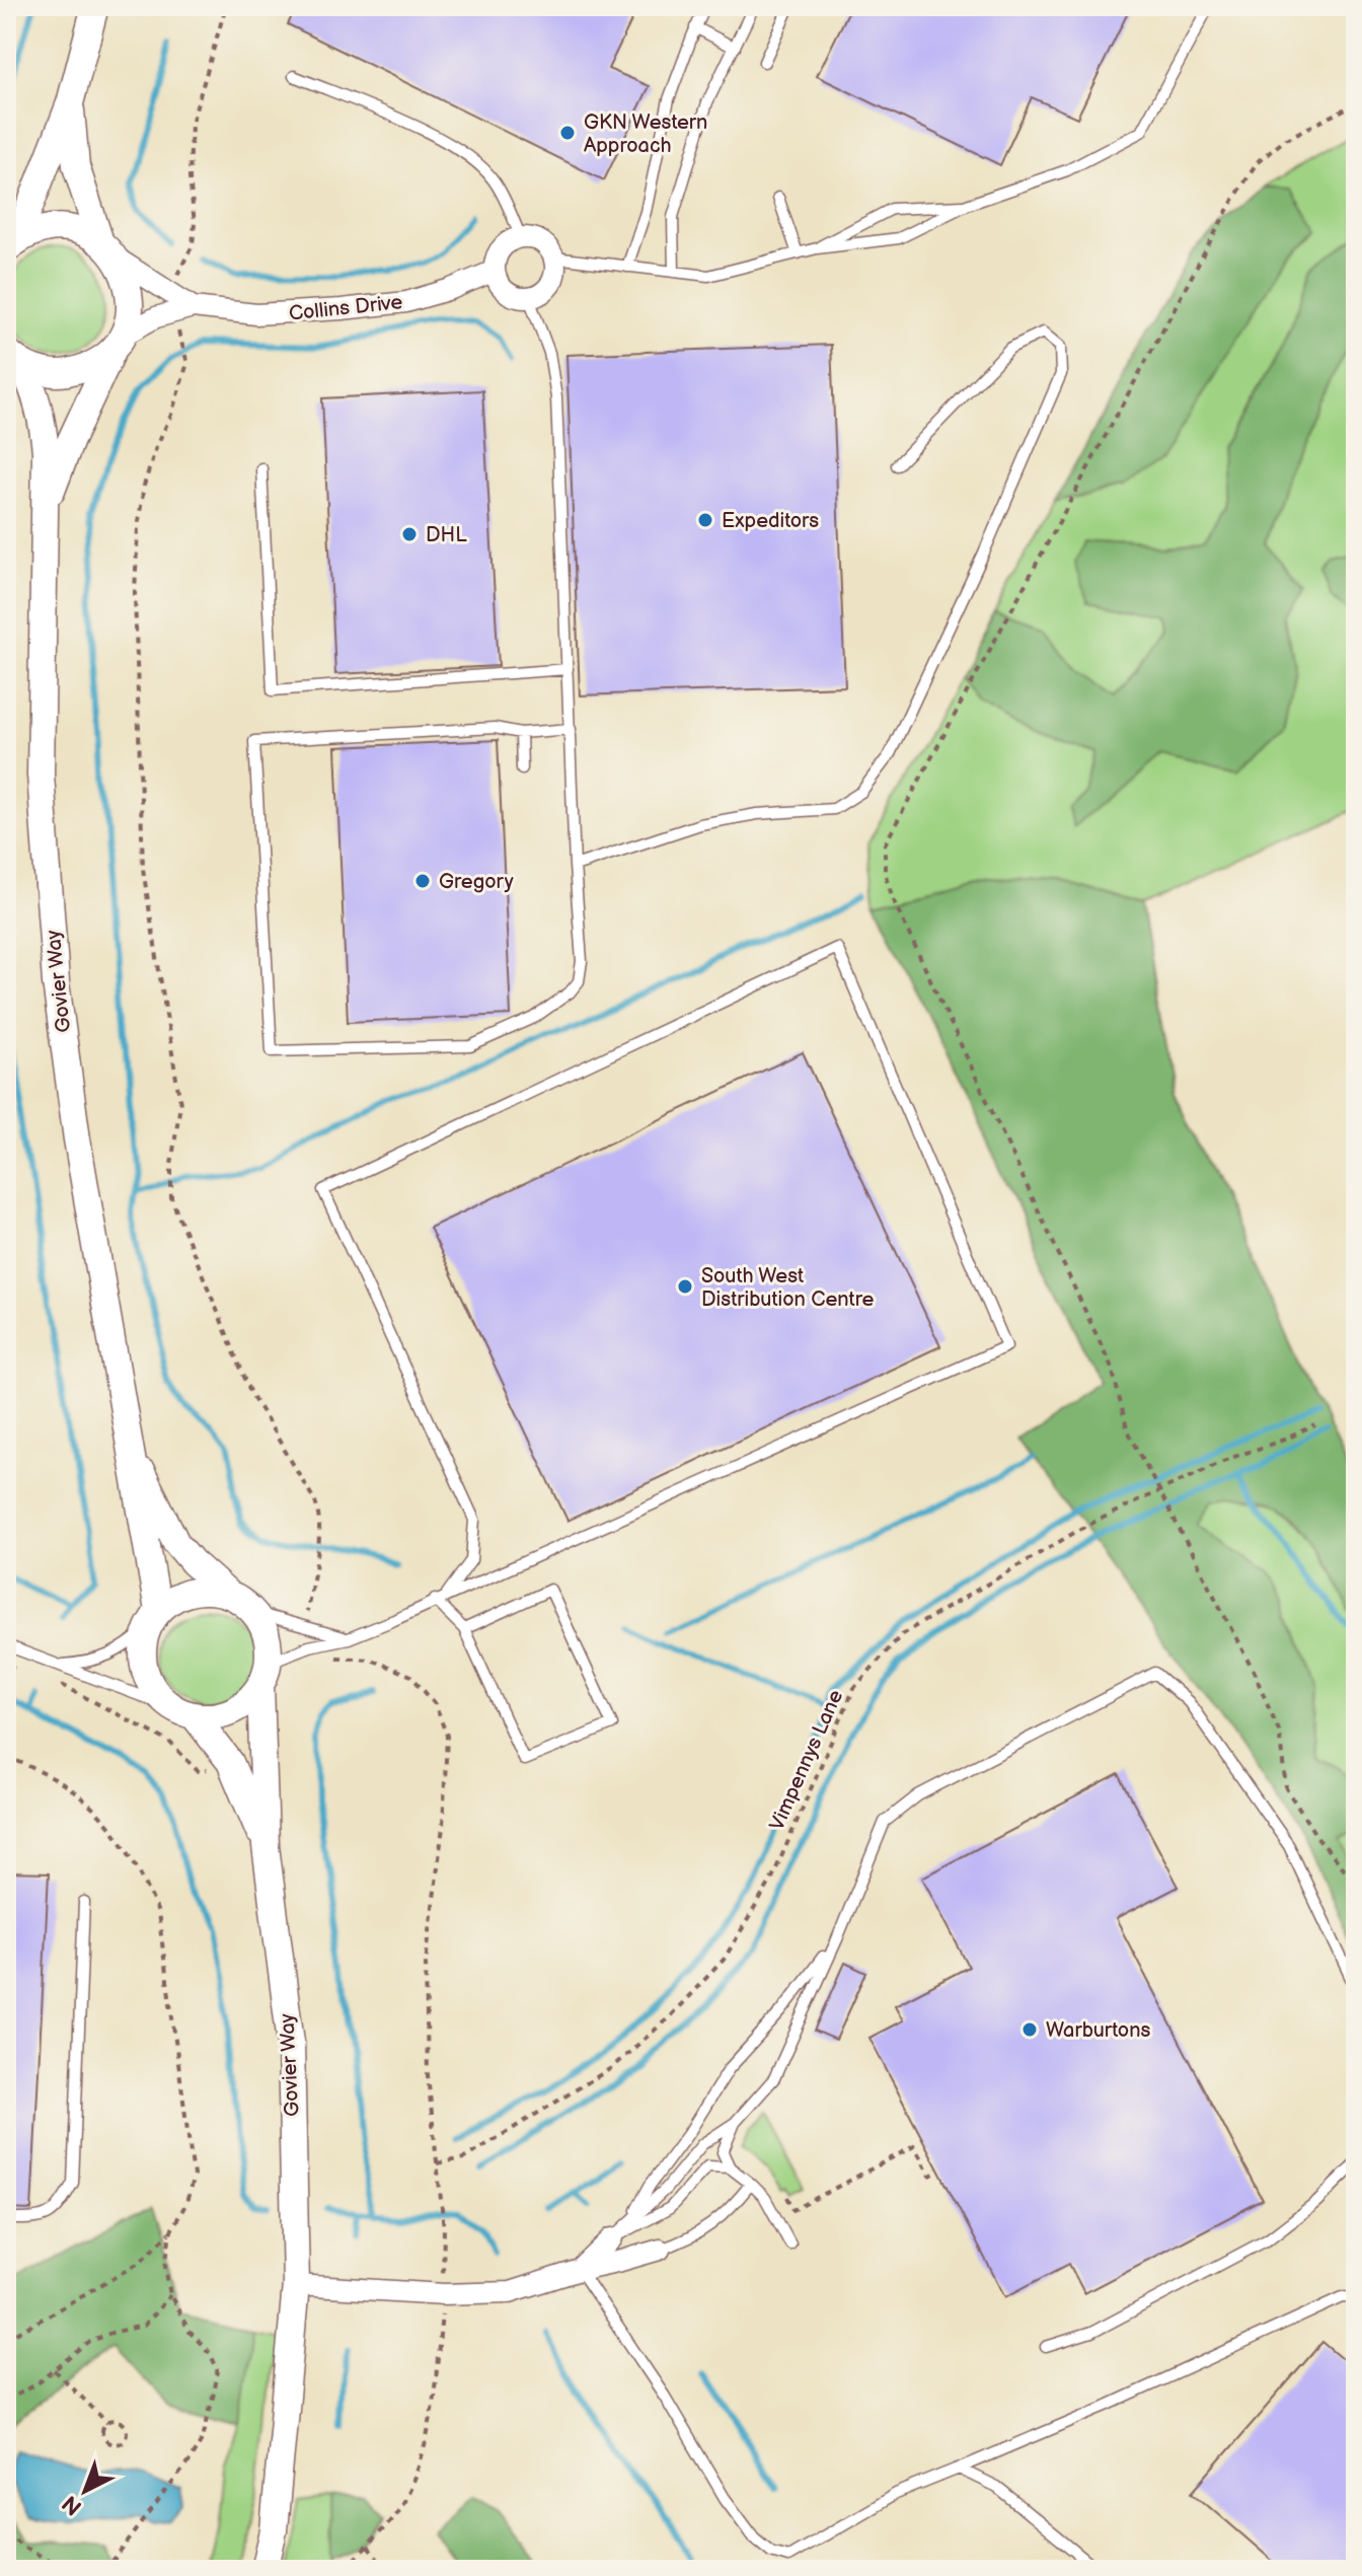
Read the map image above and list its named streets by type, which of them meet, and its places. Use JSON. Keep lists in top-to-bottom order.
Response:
{
  "streets": {
    "street": ["Collins Drive", "Govier Way"],
    "path": ["Vimpennys Lane"]
  },
  "crossings": [
    ["Collins Drive", "Govier Way"]
  ],
  "places": [
    "GKN Western Approach",
    "Expeditors",
    "DHL",
    "Gregory",
    "South West Distribution Centre",
    "Warburtons"
  ],
  "north": "bottom left"
}
